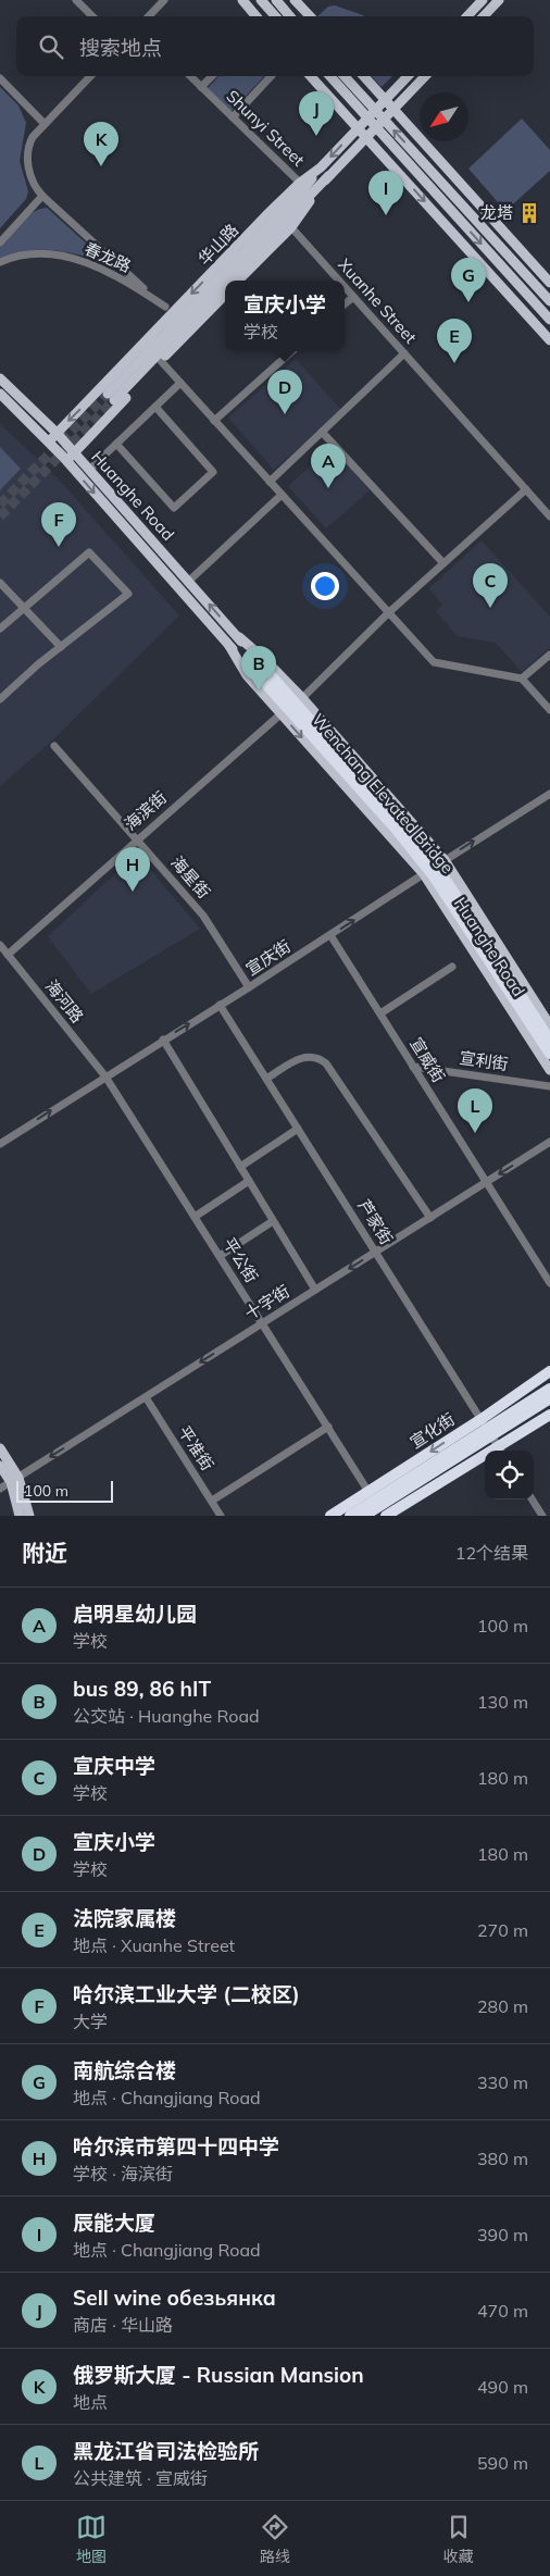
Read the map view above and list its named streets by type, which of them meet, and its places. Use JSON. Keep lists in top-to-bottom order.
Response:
{
  "streets": {
    "highway": ["Wenchang Elevated Bridge", "宣化街"],
    "main road": ["华山路", "Huanghe Road"],
    "street": [
      "Shunyi Street",
      "春龙路",
      "Xuanhe Street",
      "海滨街",
      "海星街",
      "宣庆街",
      "海河路",
      "宣威街",
      "宣利街",
      "芦家街",
      "平公街",
      "十字街",
      "平准街"
    ]
  },
  "crossings": [
    ["Shunyi Street", "华山路"],
    ["华山路", "春龙路"],
    ["华山路", "Huanghe Road"],
    ["Huanghe Road", "Wenchang Elevated Bridge"],
    ["Huanghe Road", "海滨街"],
    ["Huanghe Road", "宣庆街"],
    ["海滨街", "海星街"],
    ["海滨街", "海河路"],
    ["海星街", "宣庆街"],
    ["宣庆街", "海河路"],
    ["宣庆街", "宣威街"],
    ["宣庆街", "芦家街"],
    ["宣庆街", "平公街"],
    ["海河路", "平公街"],
    ["宣威街", "宣利街"],
    ["宣威街", "十字街"],
    ["芦家街", "十字街"],
    ["芦家街", "宣化街"],
    ["平公街", "十字街"],
    ["平公街", "宣化街"],
    ["十字街", "平准街"]
  ],
  "one_way": ["宣庆街", "十字街"],
  "places": {
    "building": ["龙塔"]
  },
  "scale_bar": "100 m",
  "north": "bottom left",
  "page": {
    "search": "搜索地点",
    "pins": [
      "J",
      "K",
      "I",
      "G",
      "E",
      "D",
      "A",
      "F",
      "C",
      "B",
      "H",
      "L"
    ],
    "popup": ["宣庆小学", "学校"],
    "scale": "100 m",
    "heading": ["附近", "12个结果"],
    "list": [
      {
        "mark": "A",
        "name": "启明星幼儿园",
        "note": "学校",
        "value": "100 m"
      },
      {
        "mark": "B",
        "name": "bus 89, 86 hIT",
        "note": "公交站 · Huanghe Road",
        "value": "130 m"
      },
      {
        "mark": "C",
        "name": "宣庆中学",
        "note": "学校",
        "value": "180 m"
      },
      {
        "mark": "D",
        "name": "宣庆小学",
        "note": "学校",
        "value": "180 m"
      },
      {
        "mark": "E",
        "name": "法院家属楼",
        "note": "地点 · Xuanhe Street",
        "value": "270 m"
      },
      {
        "mark": "F",
        "name": "哈尔滨工业大学 (二校区)",
        "note": "大学",
        "value": "280 m"
      },
      {
        "mark": "G",
        "name": "南航综合楼",
        "note": "地点 · Changjiang Road",
        "value": "330 m"
      },
      {
        "mark": "H",
        "name": "哈尔滨市第四十四中学",
        "note": "学校 · 海滨街",
        "value": "380 m"
      },
      {
        "mark": "I",
        "name": "辰能大厦",
        "note": "地点 · Changjiang Road",
        "value": "390 m"
      },
      {
        "mark": "J",
        "name": "Sell wine обезьянка",
        "note": "商店 · 华山路",
        "value": "470 m"
      },
      {
        "mark": "K",
        "name": "俄罗斯大厦 - Russian Mansion",
        "note": "地点",
        "value": "490 m"
      },
      {
        "mark": "L",
        "name": "黑龙江省司法检验所",
        "note": "公共建筑 · 宣威街",
        "value": "590 m"
      }
    ],
    "nav": ["地图", "路线", "收藏"]
  }
}
